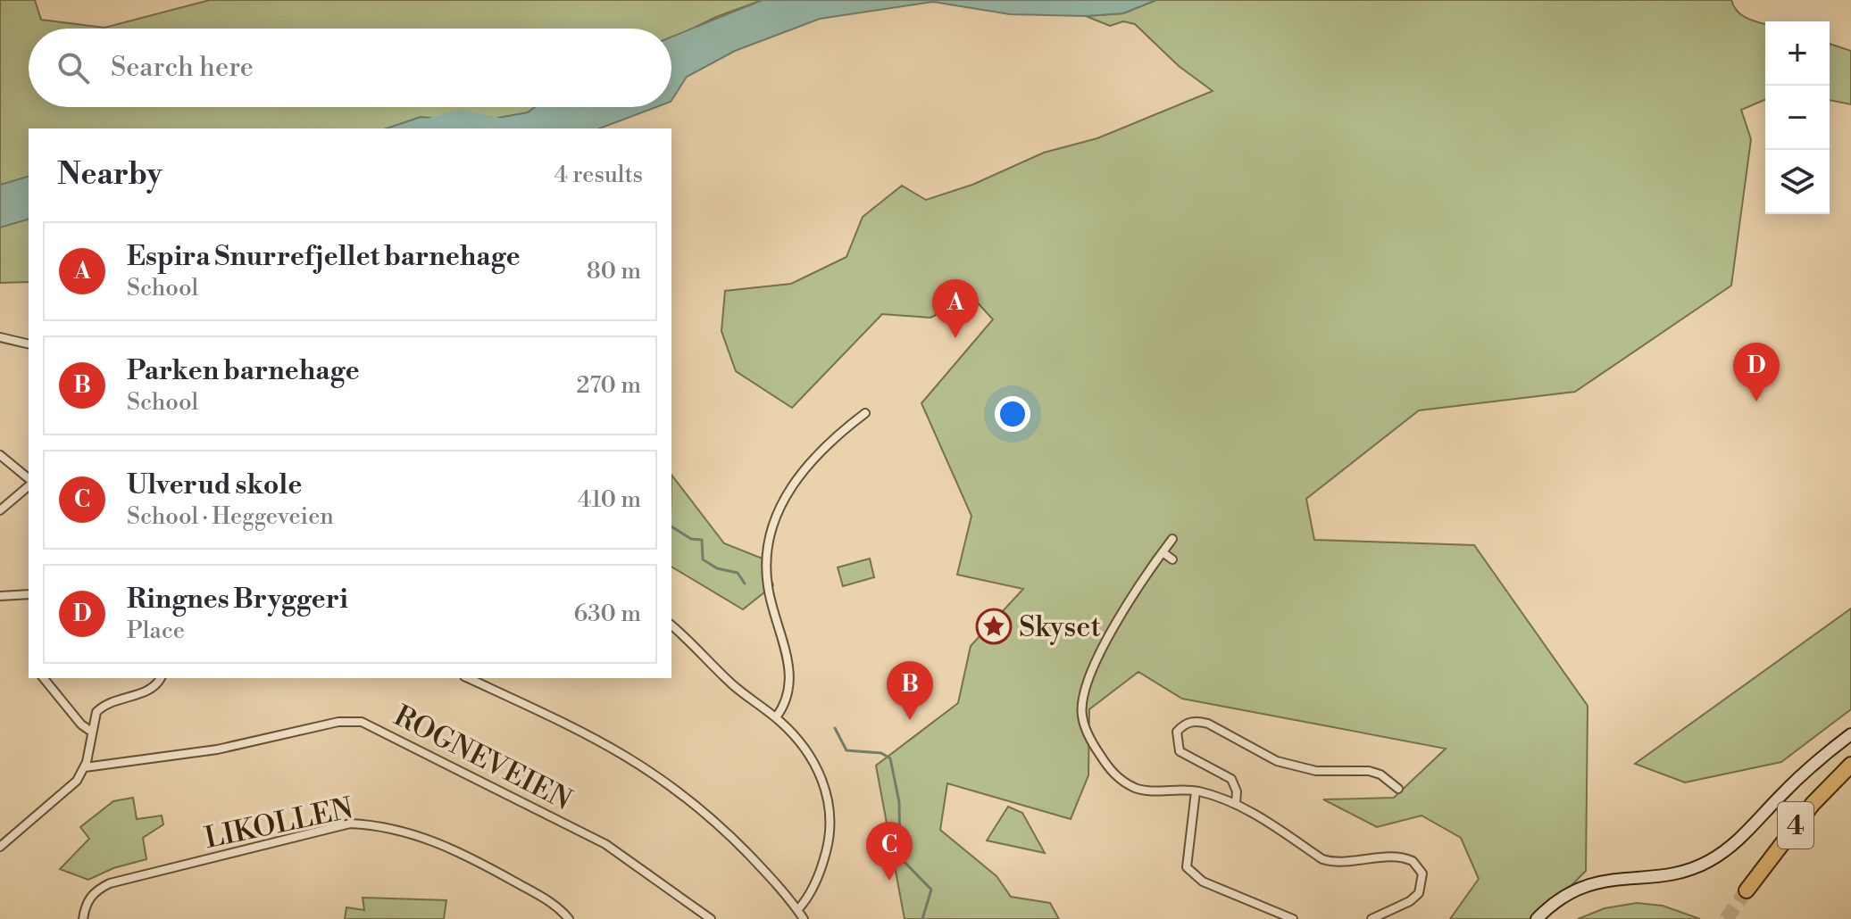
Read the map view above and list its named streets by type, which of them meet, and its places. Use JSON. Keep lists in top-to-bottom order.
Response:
{
  "streets": {
    "highway": ["4"],
    "street": ["ROGNEVEIEN", "LIKOLLEN"]
  },
  "places": {
    "place": ["Skyset"]
  },
  "page": {
    "map_buttons": ["+", "−"],
    "search": "Search here",
    "heading": ["Nearby", "4 results"],
    "list": [
      {
        "mark": "A",
        "name": "Espira Snurrefjellet barnehage",
        "note": "School",
        "value": "80 m"
      },
      {
        "mark": "B",
        "name": "Parken barnehage",
        "note": "School",
        "value": "270 m"
      },
      {
        "mark": "C",
        "name": "Ulverud skole",
        "note": "School · Heggeveien",
        "value": "410 m"
      },
      {
        "mark": "D",
        "name": "Ringnes Bryggeri",
        "note": "Place",
        "value": "630 m"
      }
    ],
    "pins": [
      "A",
      "D",
      "B",
      "C"
    ]
  }
}
